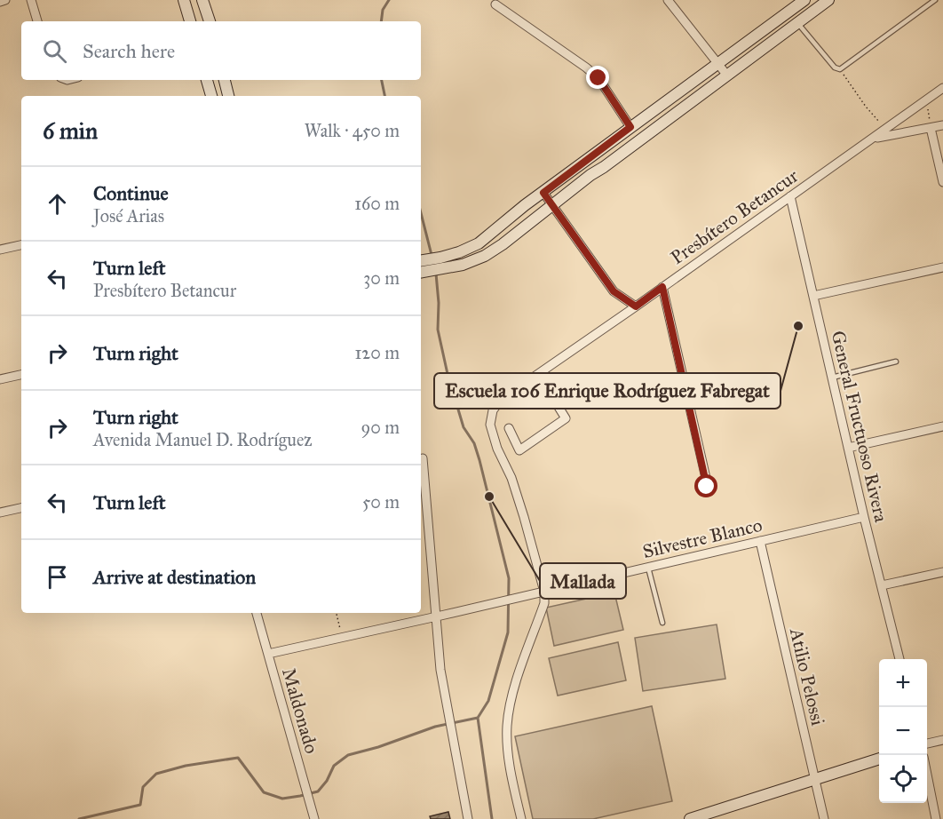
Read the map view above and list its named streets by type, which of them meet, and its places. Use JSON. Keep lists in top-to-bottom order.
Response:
{
  "streets": {
    "street": [
      "Presbítero Betancur",
      "General Fructuoso Rivera",
      "Silvestre Blanco",
      "Atilio Pelossi",
      "Maldonado"
    ]
  },
  "crossings": [
    ["Presbítero Betancur", "General Fructuoso Rivera"],
    ["Presbítero Betancur", "Silvestre Blanco"],
    ["General Fructuoso Rivera", "Silvestre Blanco"],
    ["Silvestre Blanco", "Atilio Pelossi"],
    ["Silvestre Blanco", "Maldonado"]
  ],
  "places": ["Escuela 106 Enrique Rodríguez Fabregat", "Mallada"],
  "page": {
    "search": "Search here",
    "heading": ["6 min", "Walk · 450 m"],
    "list": [
      ["Continue", "José Arias", "160 m"],
      ["Turn left", "Presbítero Betancur", "30 m"],
      ["Turn right", "120 m"],
      ["Turn right", "Avenida Manuel D. Rodríguez", "90 m"],
      ["Turn left", "50 m"],
      "Arrive at destination"
    ],
    "map_buttons": ["+", "−"]
  }
}
